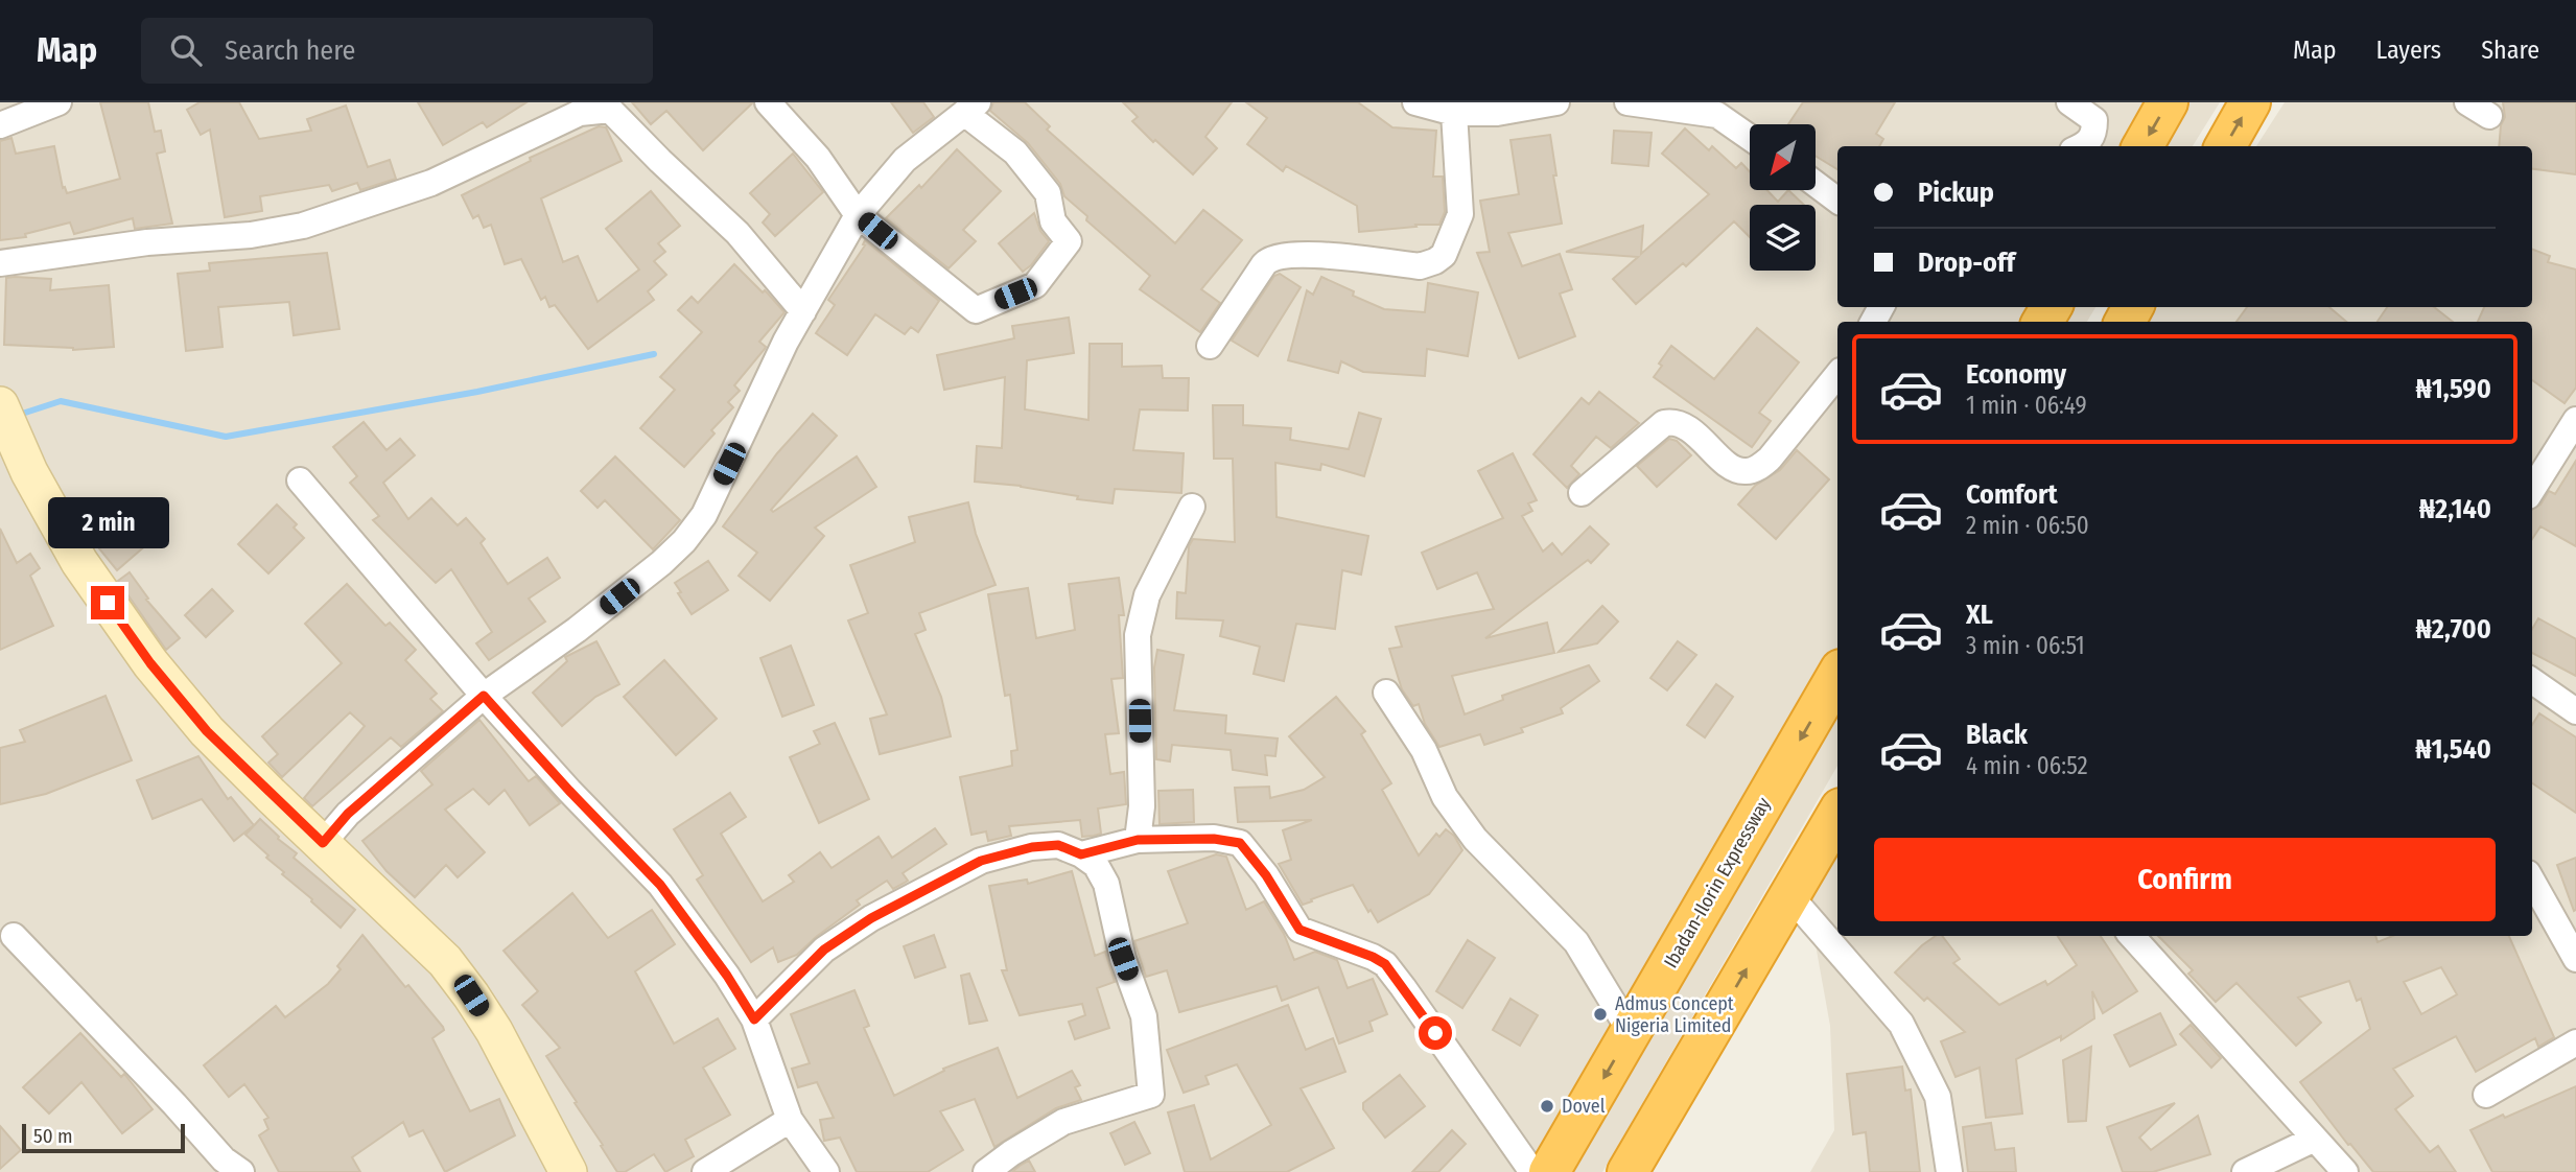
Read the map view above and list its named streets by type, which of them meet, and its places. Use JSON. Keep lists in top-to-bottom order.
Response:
{
  "streets": {
    "highway": ["Ibadan-Ilorin Expressway"]
  },
  "places": ["Admus Concept Nigeria Limited", "Dovel"],
  "scale_bar": "50 m",
  "north": "bottom left",
  "page": {
    "header": "Map",
    "search": "Search here",
    "nav": ["Map", "Layers", "Share"],
    "banner": ["Pickup", "Drop-off"],
    "list": [
      {
        "name": "Economy",
        "note": "1 min · 06:49",
        "value": "₦1,590"
      },
      {
        "name": "Comfort",
        "note": "2 min · 06:50",
        "value": "₦2,140"
      },
      {
        "name": "XL",
        "note": "3 min · 06:51",
        "value": "₦2,700"
      },
      {
        "name": "Black",
        "note": "4 min · 06:52",
        "value": "₦1,540"
      }
    ],
    "bubble": "2 min",
    "buttons": "Confirm",
    "scale": "50 m"
  }
}
